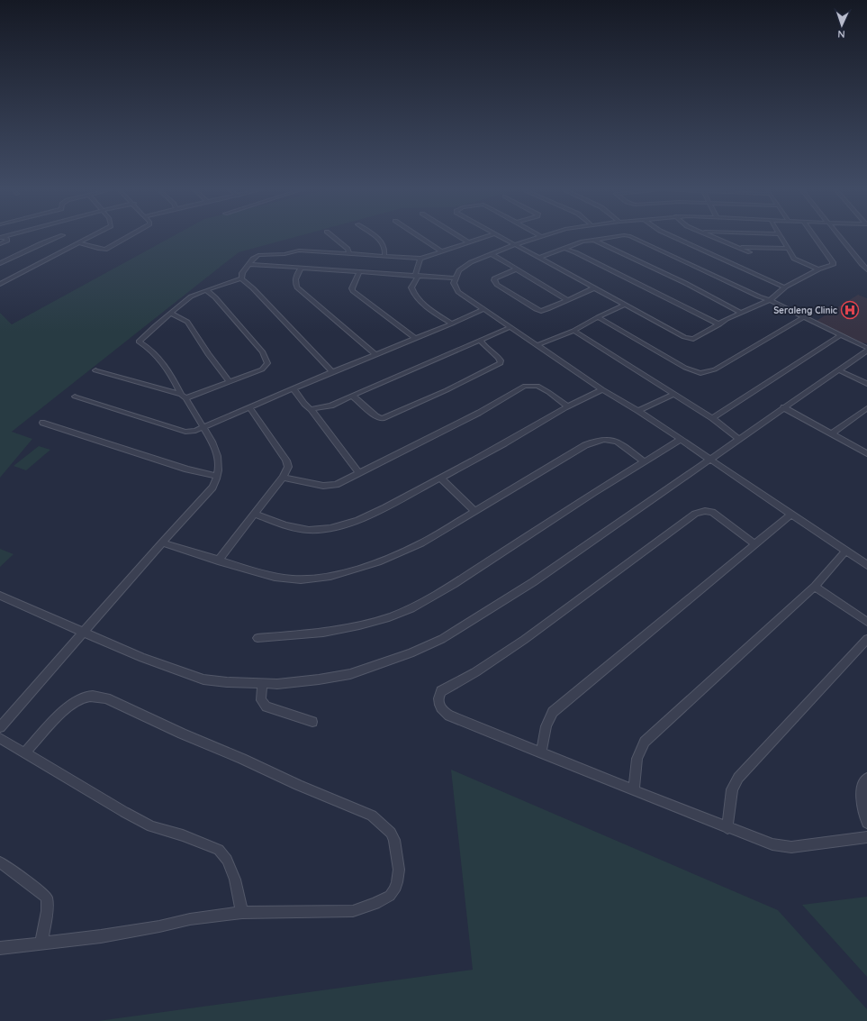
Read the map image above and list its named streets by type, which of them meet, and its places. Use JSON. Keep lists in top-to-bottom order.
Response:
{
  "places": {
    "hospital": ["Seraleng Clinic"]
  },
  "north": "bottom"
}
